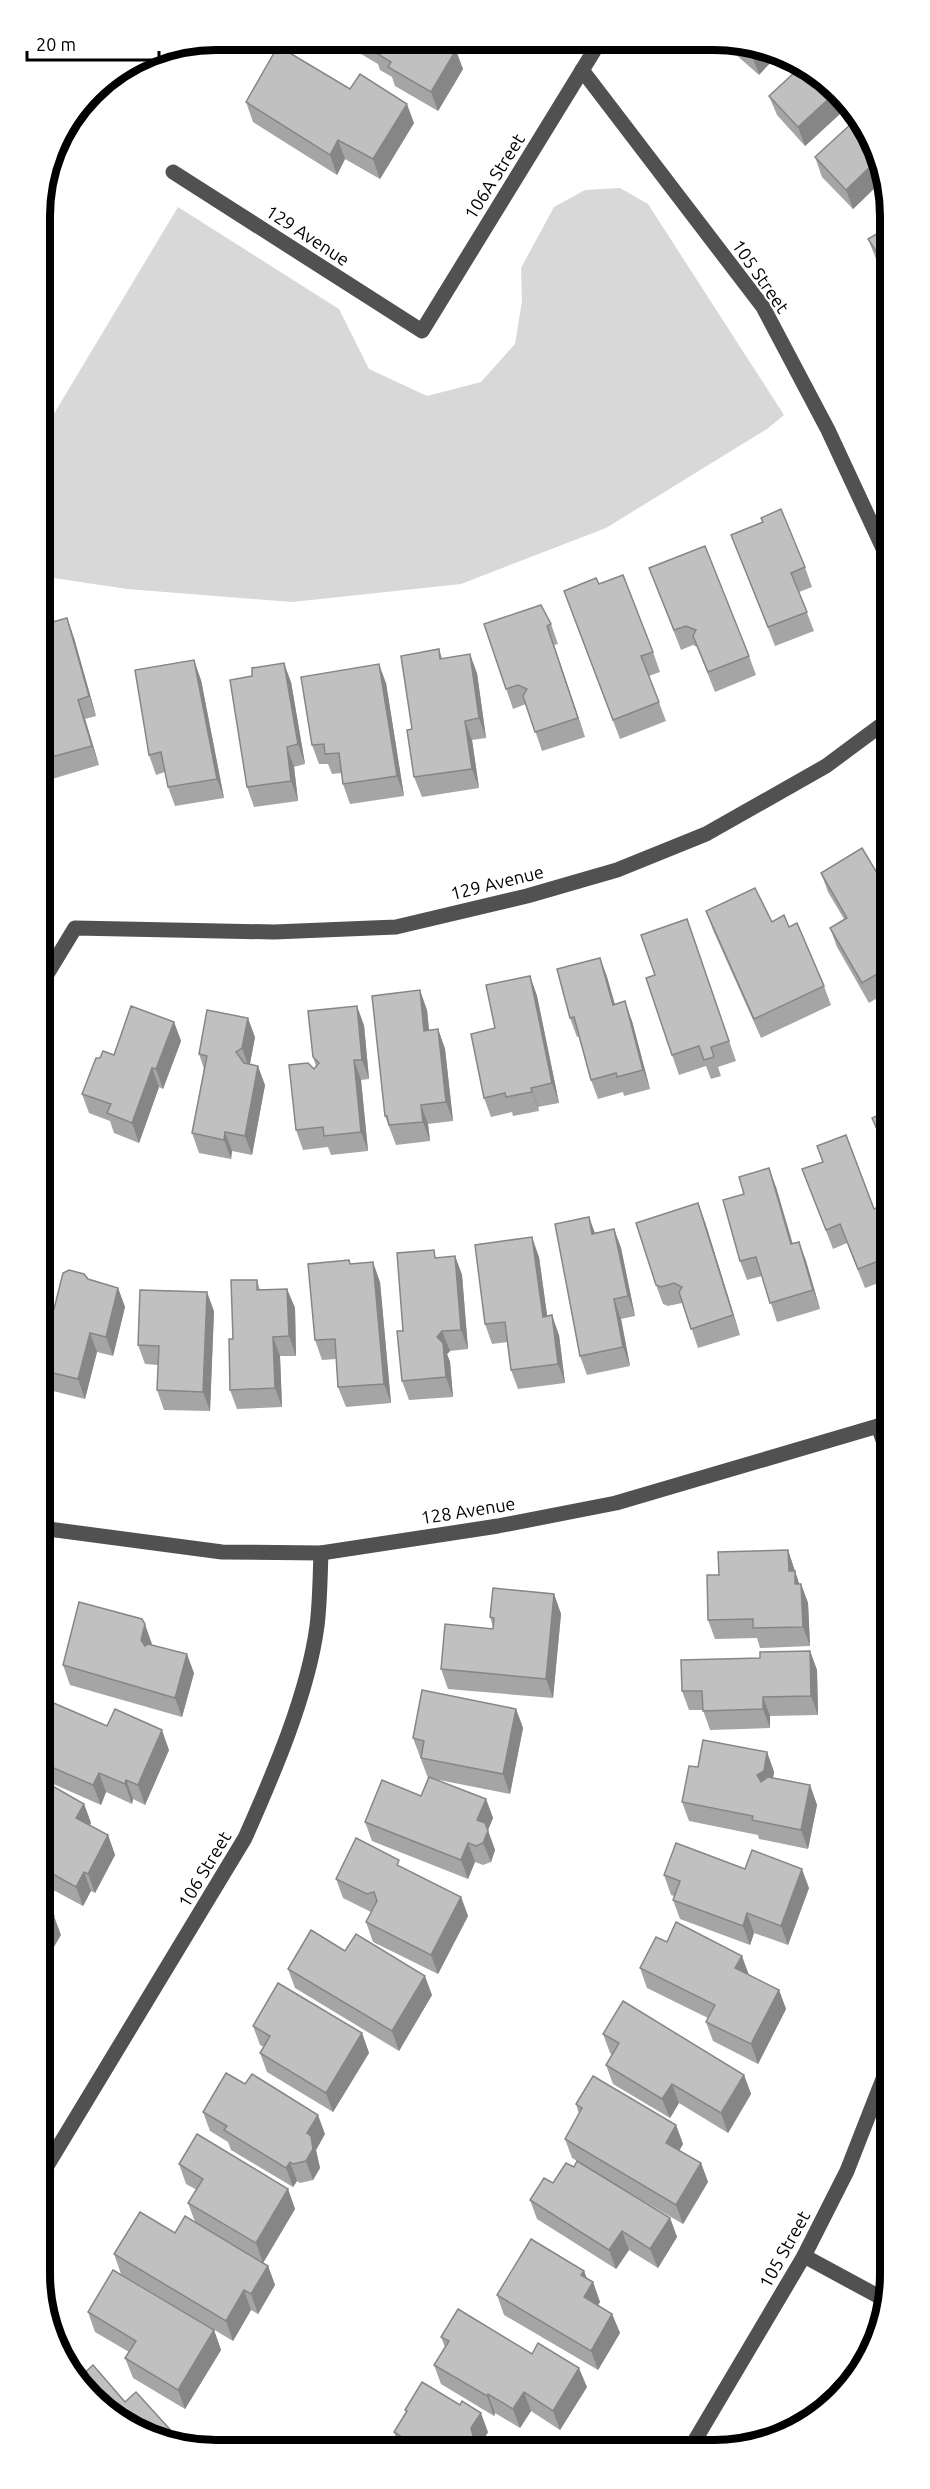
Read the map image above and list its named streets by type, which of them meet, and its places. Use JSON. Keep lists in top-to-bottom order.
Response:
{
  "streets": {
    "street": [
      "106A Street",
      "129 Avenue",
      "105 Street",
      "128 Avenue",
      "106 Street"
    ]
  },
  "crossings": [
    ["106A Street", "129 Avenue"],
    ["106A Street", "105 Street"],
    ["128 Avenue", "106 Street"]
  ],
  "scale_bar": "20 m"
}
